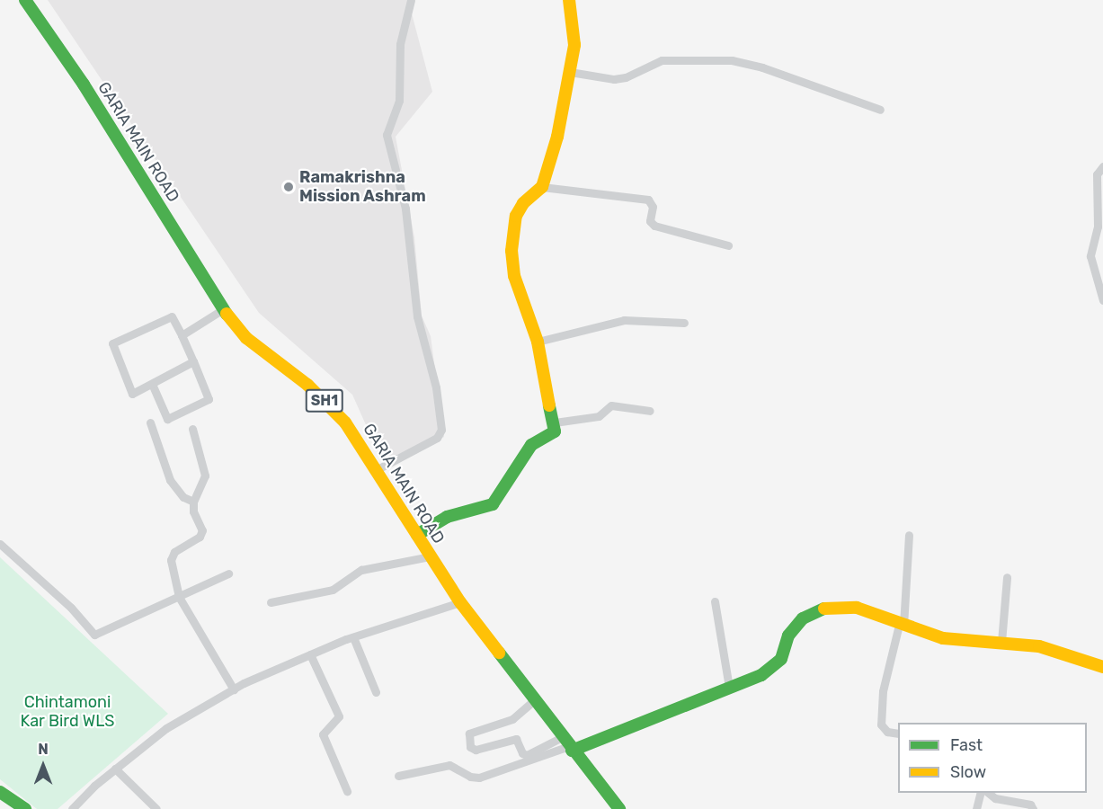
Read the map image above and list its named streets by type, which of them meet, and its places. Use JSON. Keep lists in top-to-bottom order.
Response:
{
  "streets": {
    "street": ["GARIA MAIN ROAD", "SH1"]
  },
  "parks": ["Chintamoni Kar Bird WLS"],
  "places": ["Ramakrishna Mission Ashram"],
  "legend": ["Fast", "Slow"],
  "north": "top"
}
